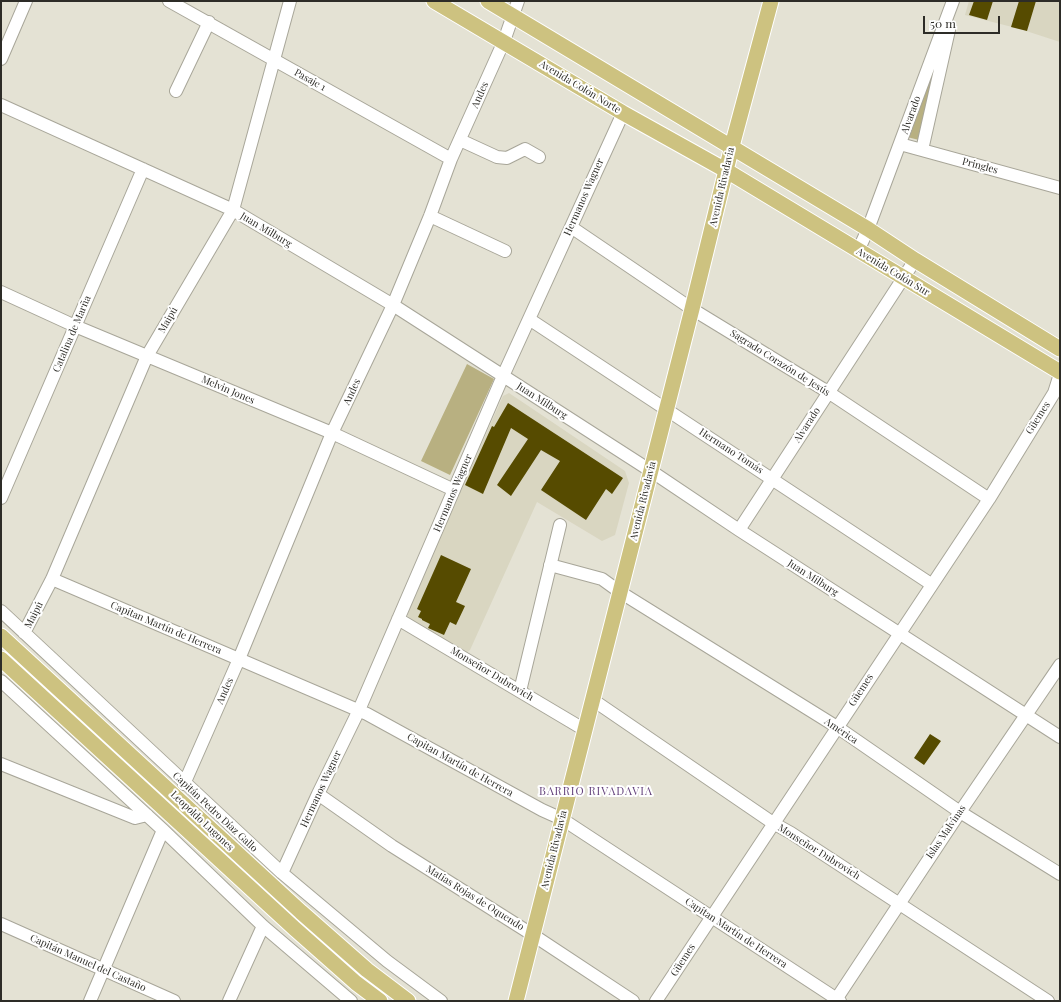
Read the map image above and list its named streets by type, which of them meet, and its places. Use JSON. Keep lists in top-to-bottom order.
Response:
{
  "streets": {
    "main road": [
      "Avenida Colón Norte",
      "Avenida Rivadavia",
      "Avenida Colón Sur",
      "Leopoldo Lugones"
    ],
    "street": [
      "Pasaje 1",
      "Andes",
      "Alvarado",
      "Pringles",
      "Hermanos Wagner",
      "Juan Milburg",
      "Maipú",
      "Catalina de Marña",
      "Sagrado Corazón de Jesús",
      "Melvin Jones",
      "Güemes",
      "Hermano Tomás",
      "Capitan Martín de Herrera",
      "Monseñor Dubrovich",
      "América",
      "Capitán Pedro Díaz Gallo",
      "Islas Malvinas",
      "Matias Rojas de Oquendo",
      "Capitán Manuel del Castaño"
    ]
  },
  "crossings": [
    ["Pasaje 1", "Andes"],
    ["Pasaje 1", "Maipú"],
    ["Avenida Colón Norte", "Andes"],
    ["Avenida Colón Norte", "Avenida Rivadavia"],
    ["Avenida Colón Norte", "Hermanos Wagner"],
    ["Avenida Colón Norte", "Avenida Colón Sur"],
    ["Andes", "Juan Milburg"],
    ["Andes", "Melvin Jones"],
    ["Andes", "Capitan Martín de Herrera"],
    ["Andes", "Capitán Pedro Díaz Gallo"],
    ["Alvarado", "Pringles"],
    ["Alvarado", "Juan Milburg"],
    ["Alvarado", "Avenida Colón Sur"],
    ["Alvarado", "Sagrado Corazón de Jesús"],
    ["Alvarado", "Hermano Tomás"],
    ["Avenida Rivadavia", "Juan Milburg"],
    ["Avenida Rivadavia", "Avenida Colón Sur"],
    ["Avenida Rivadavia", "Sagrado Corazón de Jesús"],
    ["Avenida Rivadavia", "Hermano Tomás"],
    ["Avenida Rivadavia", "Capitan Martín de Herrera"],
    ["Avenida Rivadavia", "Monseñor Dubrovich"],
    ["Avenida Rivadavia", "América"],
    ["Avenida Rivadavia", "Matias Rojas de Oquendo"],
    ["Hermanos Wagner", "Juan Milburg"],
    ["Hermanos Wagner", "Sagrado Corazón de Jesús"],
    ["Hermanos Wagner", "Melvin Jones"],
    ["Hermanos Wagner", "Hermano Tomás"],
    ["Hermanos Wagner", "Capitan Martín de Herrera"],
    ["Hermanos Wagner", "Monseñor Dubrovich"],
    ["Hermanos Wagner", "Capitán Pedro Díaz Gallo"],
    ["Hermanos Wagner", "Matias Rojas de Oquendo"],
    ["Juan Milburg", "Maipú"],
    ["Juan Milburg", "Catalina de Marña"],
    ["Juan Milburg", "Güemes"],
    ["Juan Milburg", "Islas Malvinas"],
    ["Avenida Colón Sur", "Güemes"],
    ["Maipú", "Melvin Jones"],
    ["Maipú", "Capitan Martín de Herrera"],
    ["Maipú", "Capitán Pedro Díaz Gallo"],
    ["Catalina de Marña", "Melvin Jones"],
    ["Sagrado Corazón de Jesús", "Güemes"],
    ["Güemes", "Hermano Tomás"],
    ["Güemes", "Capitan Martín de Herrera"],
    ["Güemes", "Monseñor Dubrovich"],
    ["Güemes", "América"],
    ["Capitan Martín de Herrera", "Islas Malvinas"],
    ["Monseñor Dubrovich", "Islas Malvinas"],
    ["América", "Islas Malvinas"]
  ],
  "districts": ["BARRIO RIVADAVIA"],
  "scale_bar": "50 m"
}
